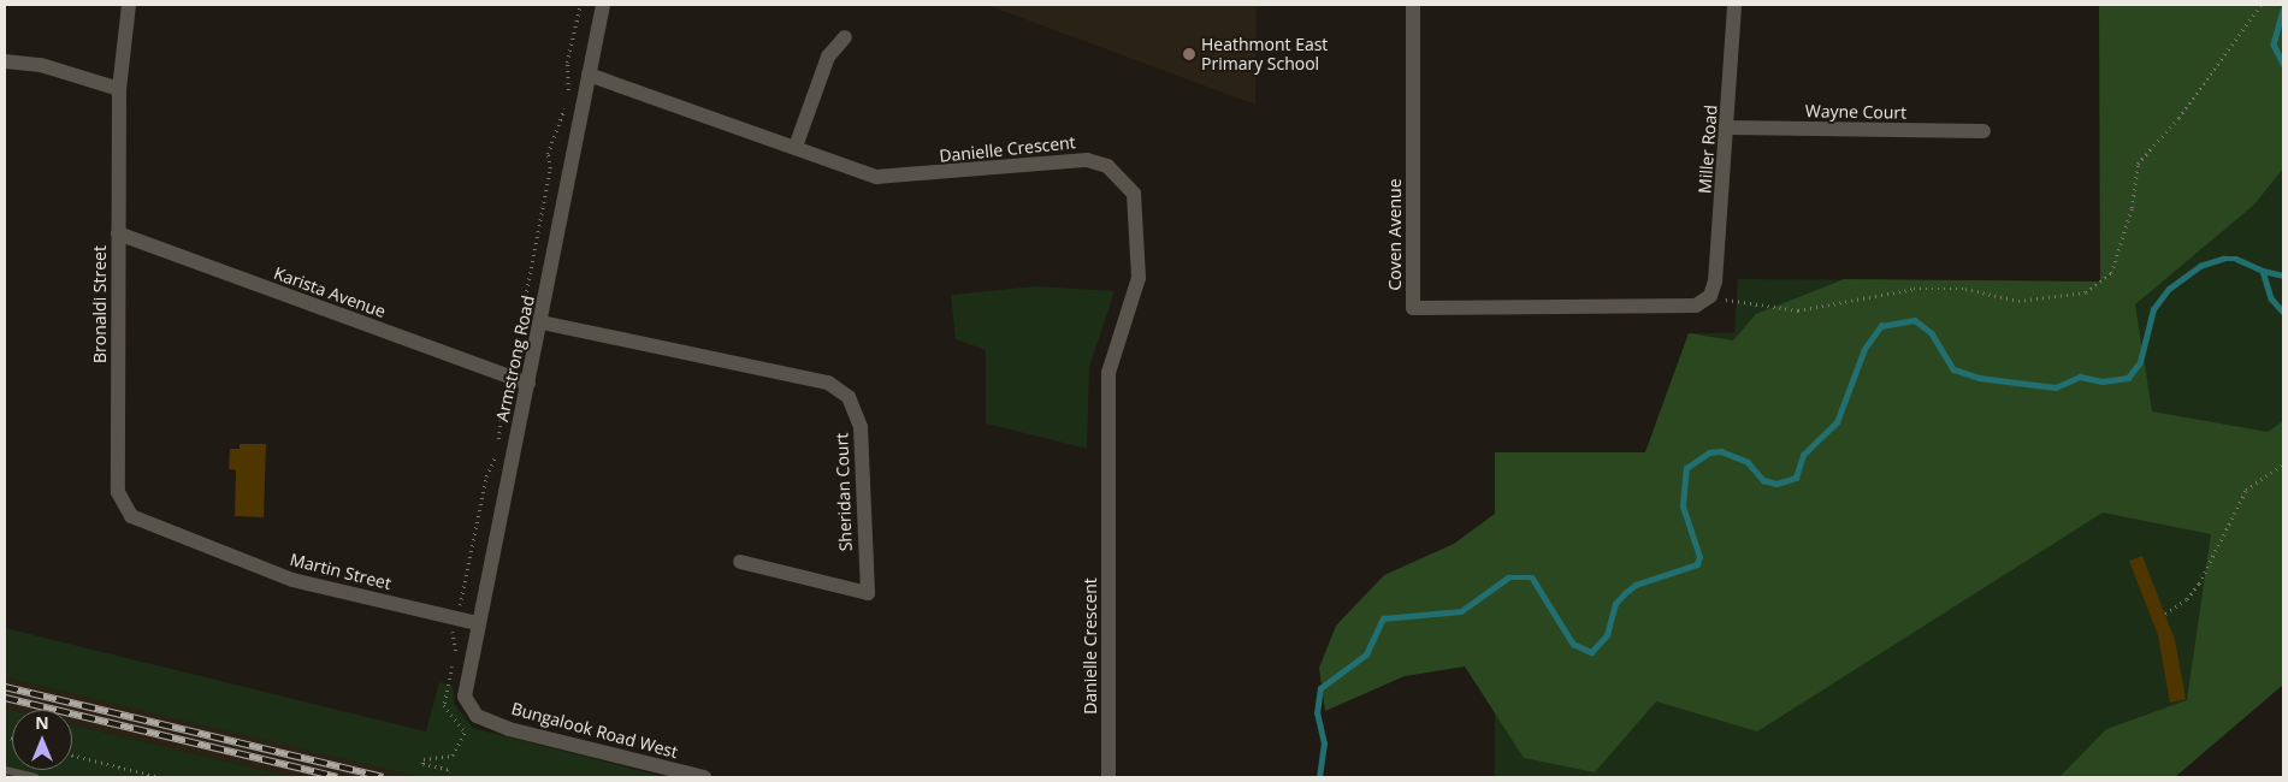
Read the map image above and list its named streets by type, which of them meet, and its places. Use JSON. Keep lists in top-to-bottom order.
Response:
{
  "streets": {
    "street": [
      "Wayne Court",
      "Danielle Crescent",
      "Miller Road",
      "Coven Avenue",
      "Karista Avenue",
      "Bronaldi Street",
      "Armstrong Road",
      "Sheridan Court",
      "Martin Street",
      "Bungalook Road West"
    ]
  },
  "crossings": [
    ["Wayne Court", "Miller Road"],
    ["Danielle Crescent", "Armstrong Road"],
    ["Miller Road", "Coven Avenue"],
    ["Karista Avenue", "Bronaldi Street"],
    ["Karista Avenue", "Armstrong Road"],
    ["Bronaldi Street", "Martin Street"],
    ["Armstrong Road", "Sheridan Court"],
    ["Armstrong Road", "Martin Street"],
    ["Armstrong Road", "Bungalook Road West"]
  ],
  "places": ["Heathmont East Primary School"],
  "north": "top"
}
